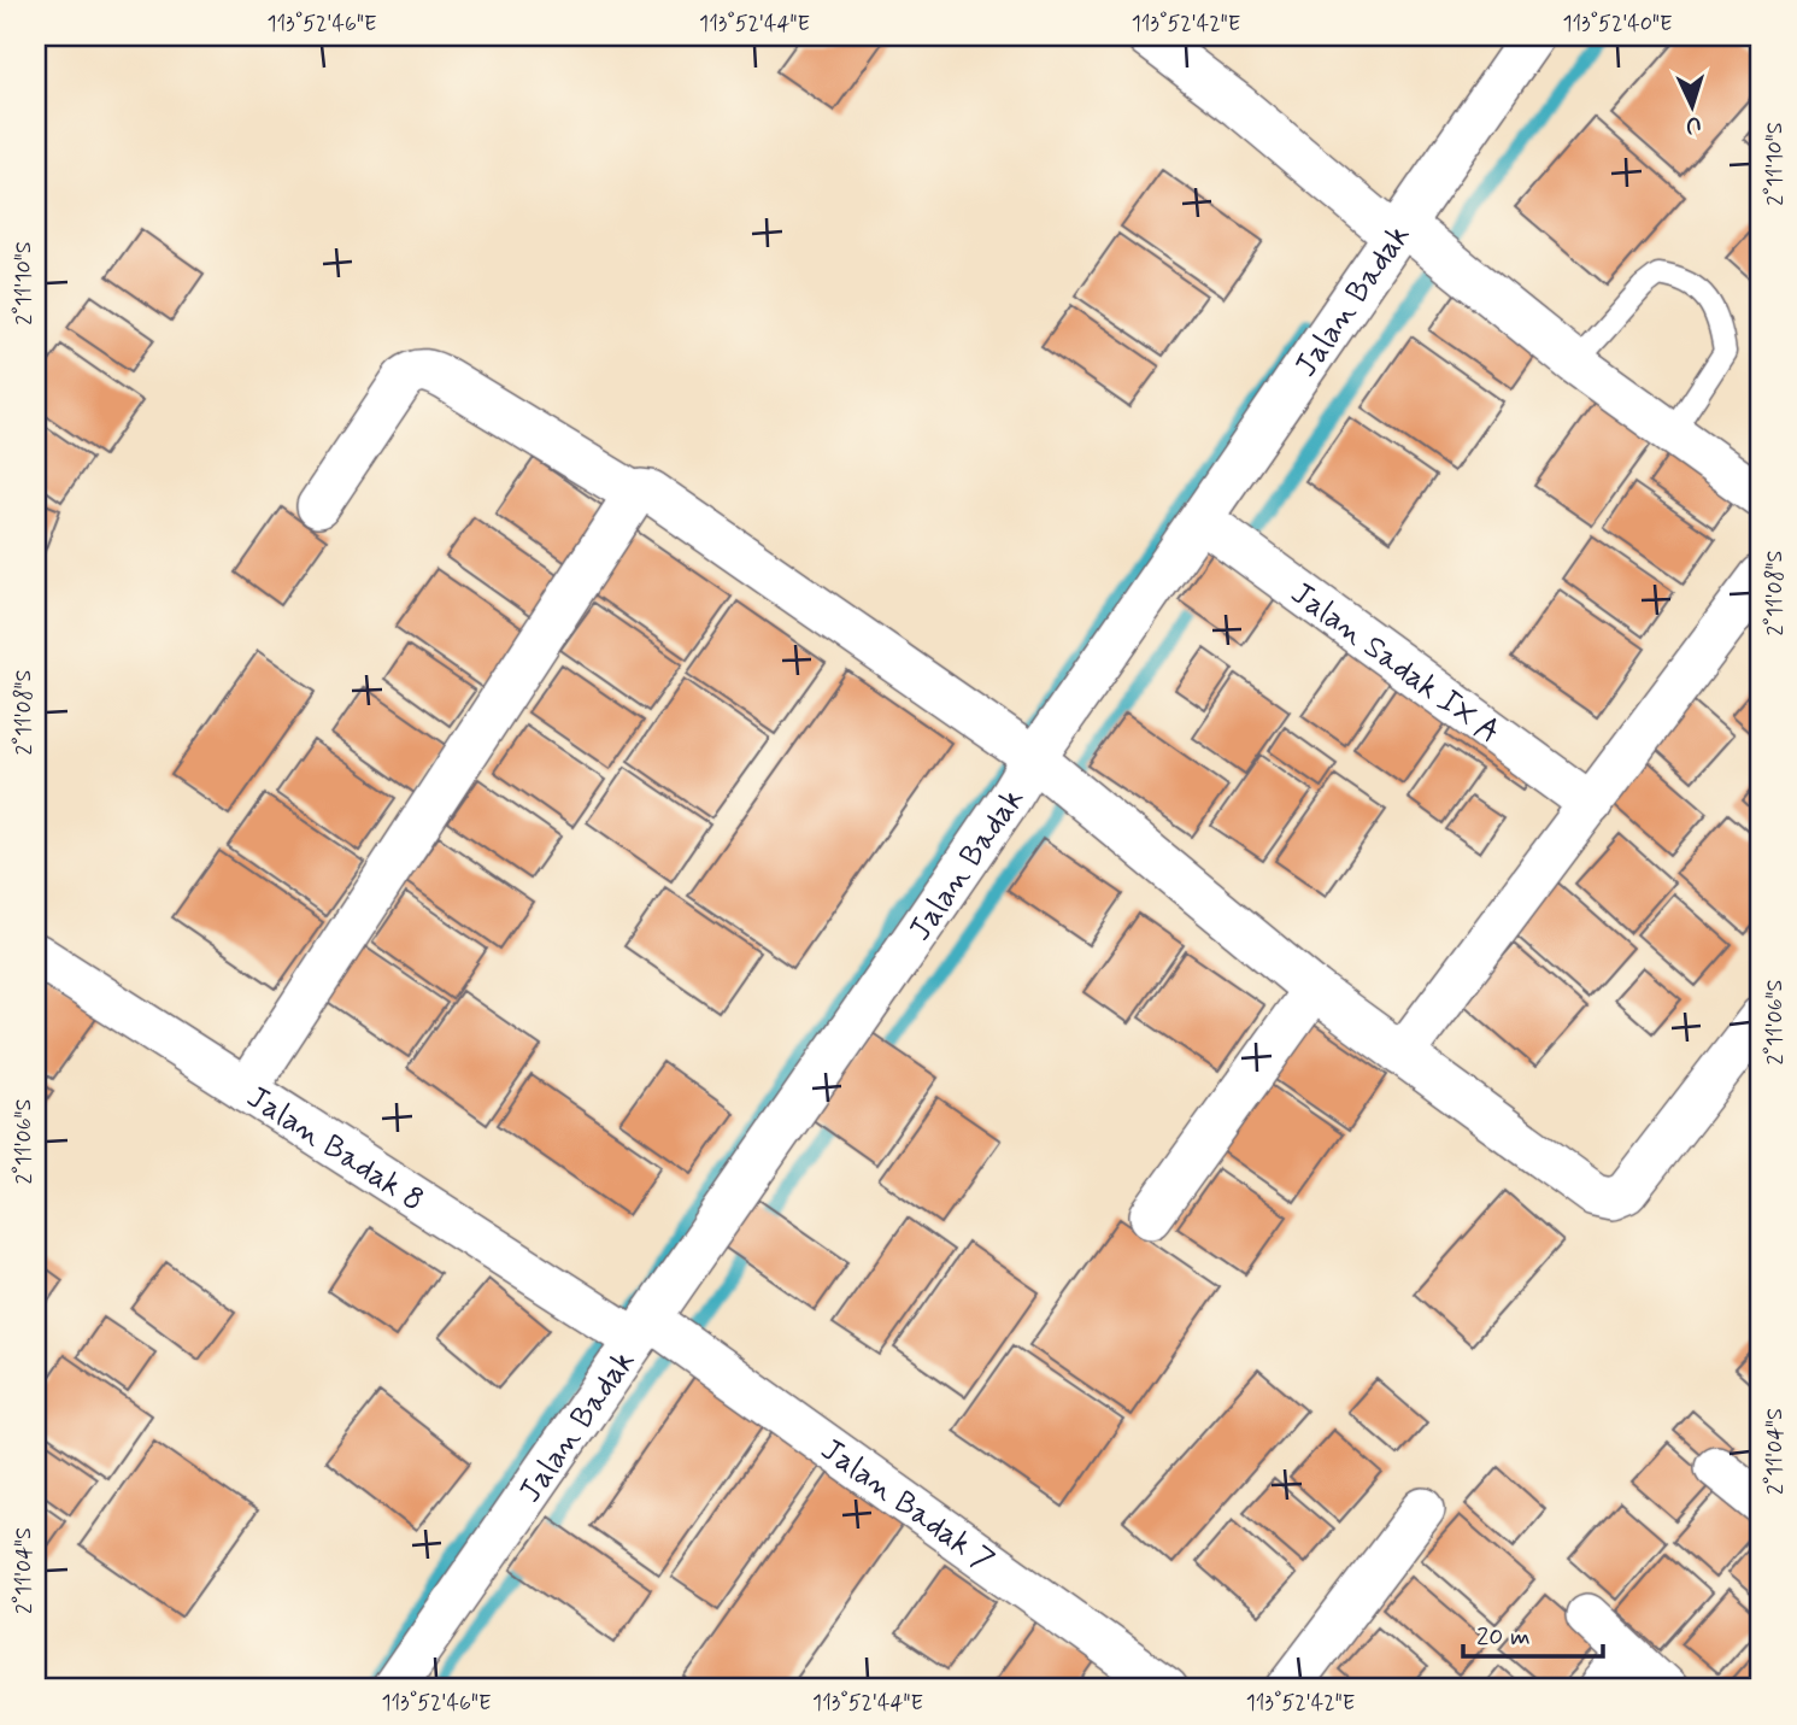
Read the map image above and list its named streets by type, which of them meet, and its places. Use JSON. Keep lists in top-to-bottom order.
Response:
{
  "streets": {
    "street": [
      "Jalan Badak",
      "Jalan Sadak IX A",
      "Jalan Badak 8",
      "Jalan Badak 7"
    ]
  },
  "crossings": [
    ["Jalan Badak", "Jalan Sadak IX A"],
    ["Jalan Badak", "Jalan Badak 8"],
    ["Jalan Badak", "Jalan Badak 7"],
    ["Jalan Badak 8", "Jalan Badak 7"]
  ],
  "scale_bar": "20 m",
  "north": "bottom",
  "coordinates": [
    "113°52'46\"E",
    "113°52'44\"E",
    "113°52'42\"E",
    "113°52'40\"E",
    "2°11'10\"S",
    "2°11'08\"S",
    "2°11'06\"S",
    "2°11'04\"S"
  ]
}
